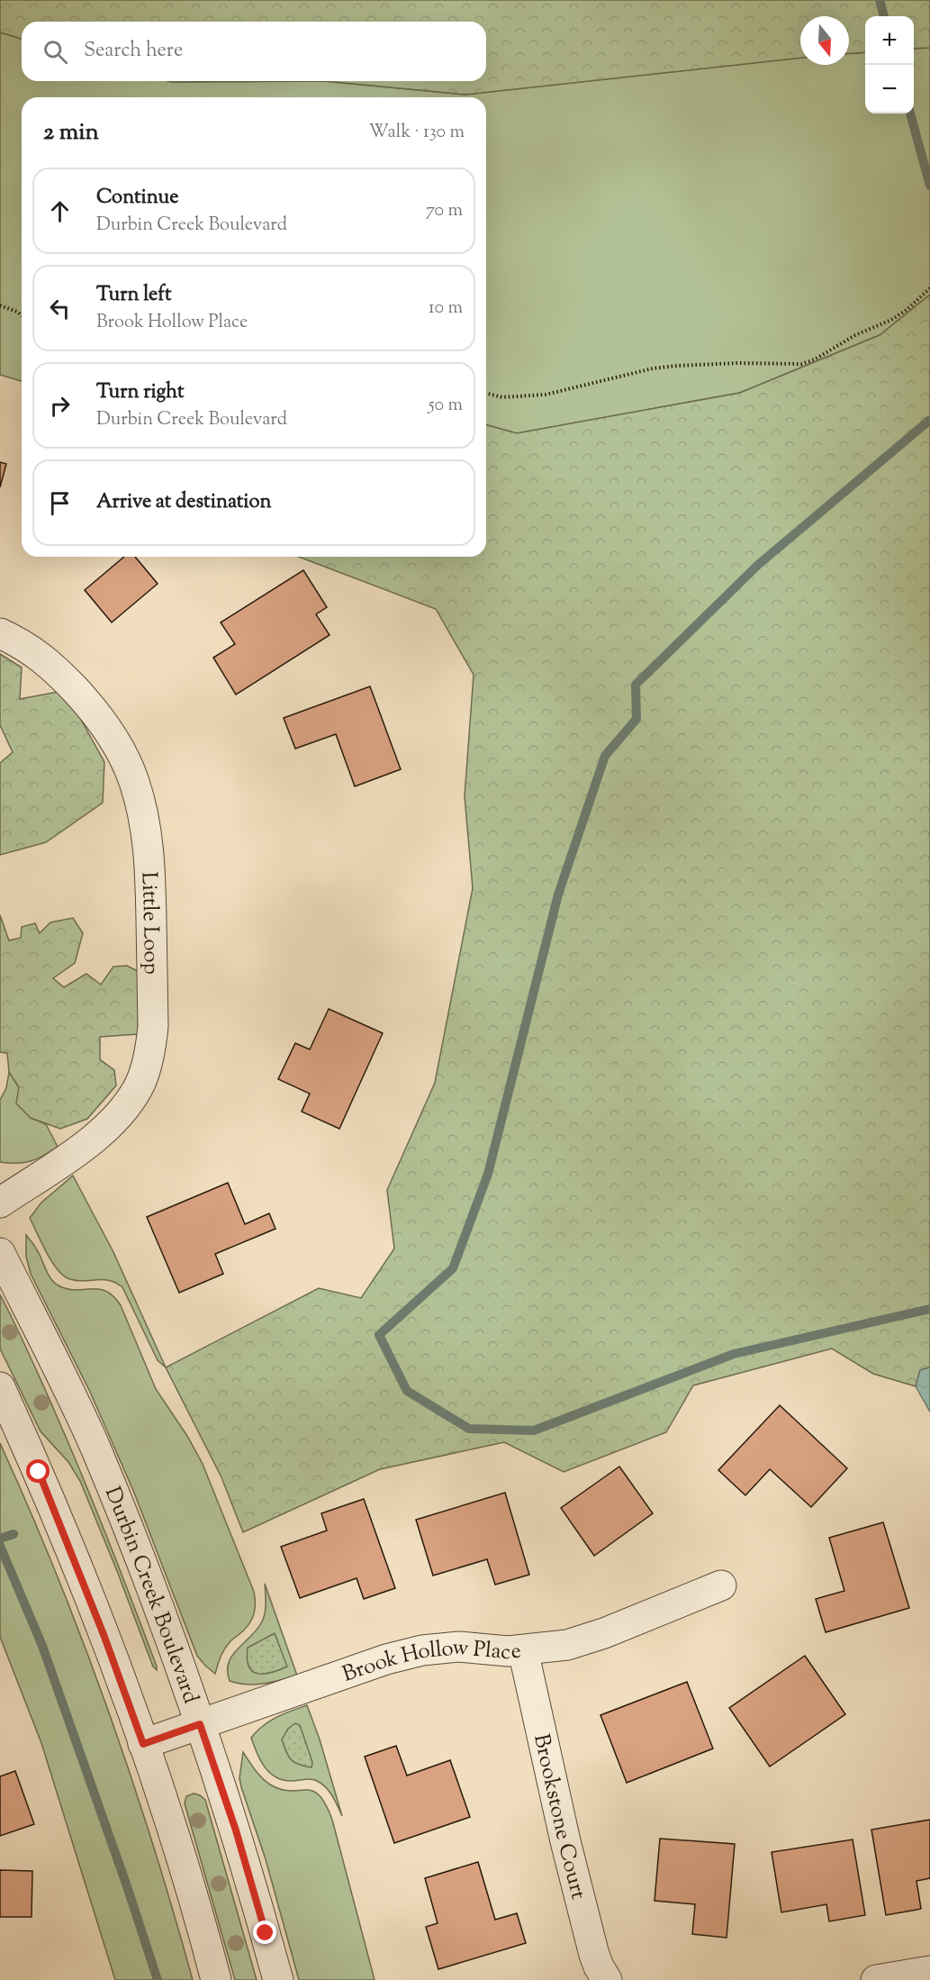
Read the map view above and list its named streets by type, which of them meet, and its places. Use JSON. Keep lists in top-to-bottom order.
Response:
{
  "streets": {
    "street": [
      "Little Loop",
      "Durbin Creek Boulevard",
      "Brook Hollow Place",
      "Brookstone Court"
    ]
  },
  "crossings": [
    ["Durbin Creek Boulevard", "Brook Hollow Place"],
    ["Brook Hollow Place", "Brookstone Court"]
  ],
  "north": "bottom",
  "page": {
    "map_buttons": ["+", "−"],
    "search": "Search here",
    "heading": ["2 min", "Walk · 130 m"],
    "list": [
      ["Continue", "Durbin Creek Boulevard", "70 m"],
      ["Turn left", "Brook Hollow Place", "10 m"],
      ["Turn right", "Durbin Creek Boulevard", "50 m"],
      "Arrive at destination"
    ]
  }
}
